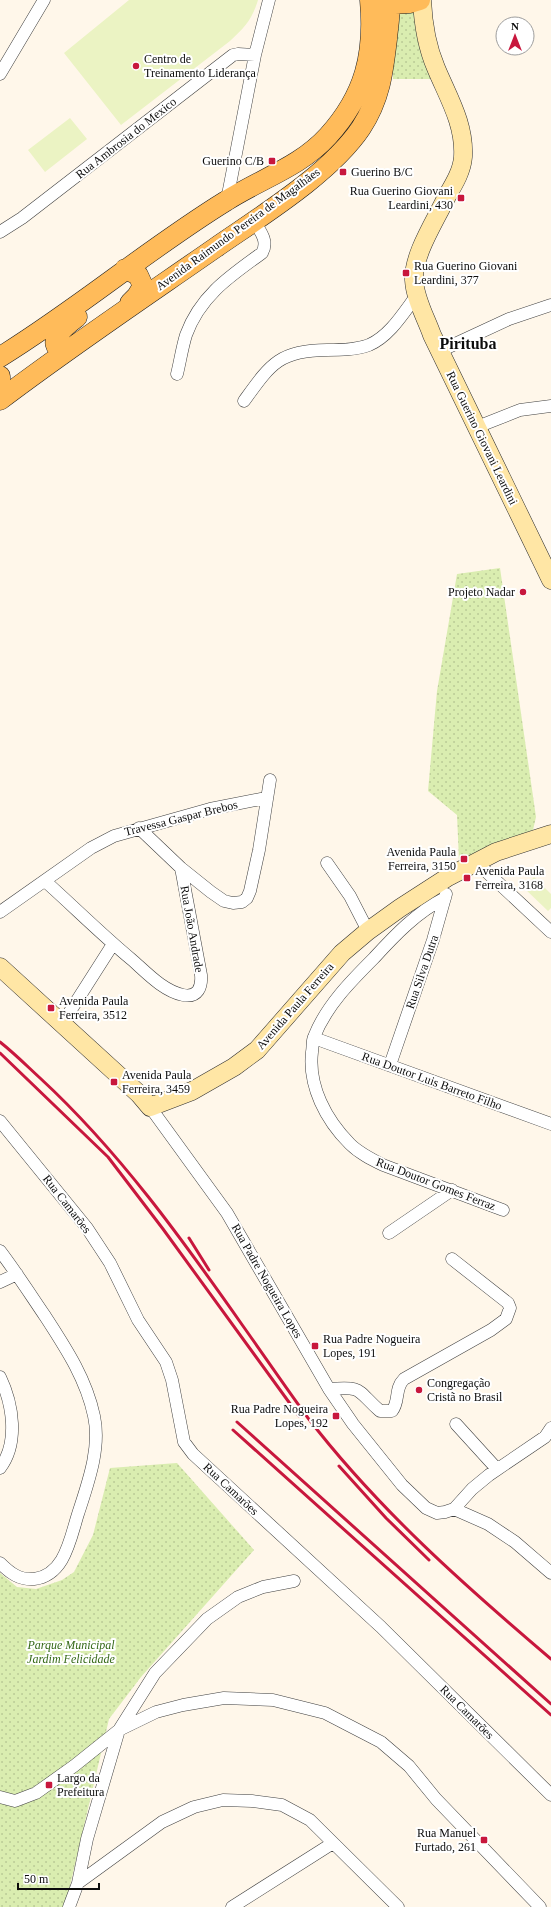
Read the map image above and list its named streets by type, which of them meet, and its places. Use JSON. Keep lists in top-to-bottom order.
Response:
{
  "streets": {
    "main road": ["Avenida Raimundo Pereira de Magalhães", "Rua Guerino Giovani Leardini", "Avenida Paula Ferreira"],
    "street": [
      "Rua Ambrosia do Mexico",
      "Travessa Gaspar Brebos",
      "Rua João Andrade",
      "Rua Silva Dutra",
      "Rua Doutor Luis Barreto Filho",
      "Rua Doutor Gomes Ferraz",
      "Rua Camarões",
      "Rua Padre Nogueira Lopes"
    ]
  },
  "crossings": [
    ["Travessa Gaspar Brebos", "Rua João Andrade"],
    ["Rua Silva Dutra", "Avenida Paula Ferreira"],
    ["Rua Silva Dutra", "Rua Doutor Luis Barreto Filho"],
    ["Rua Silva Dutra", "Rua Doutor Gomes Ferraz"],
    ["Avenida Paula Ferreira", "Rua Padre Nogueira Lopes"],
    ["Rua Doutor Luis Barreto Filho", "Rua Doutor Gomes Ferraz"]
  ],
  "districts": ["Pirituba"],
  "parks": ["Parque Municipal Jardim Felicidade"],
  "places": {
    "other": ["Centro de Treinamento Liderança", "Projeto Nadar", "Congregação Cristã no Brasil"],
    "transit": [
      "Guerino C/B",
      "Guerino B/C",
      "Rua Guerino Giovani Leardini, 430",
      "Rua Guerino Giovani Leardini, 377",
      "Avenida Paula Ferreira, 3150",
      "Avenida Paula Ferreira, 3168",
      "Avenida Paula Ferreira, 3512",
      "Avenida Paula Ferreira, 3459",
      "Rua Padre Nogueira Lopes, 191",
      "Rua Padre Nogueira Lopes, 192",
      "Largo da Prefeitura",
      "Rua Manuel Furtado, 261"
    ]
  },
  "scale_bar": "50 m",
  "north": "top"
}
